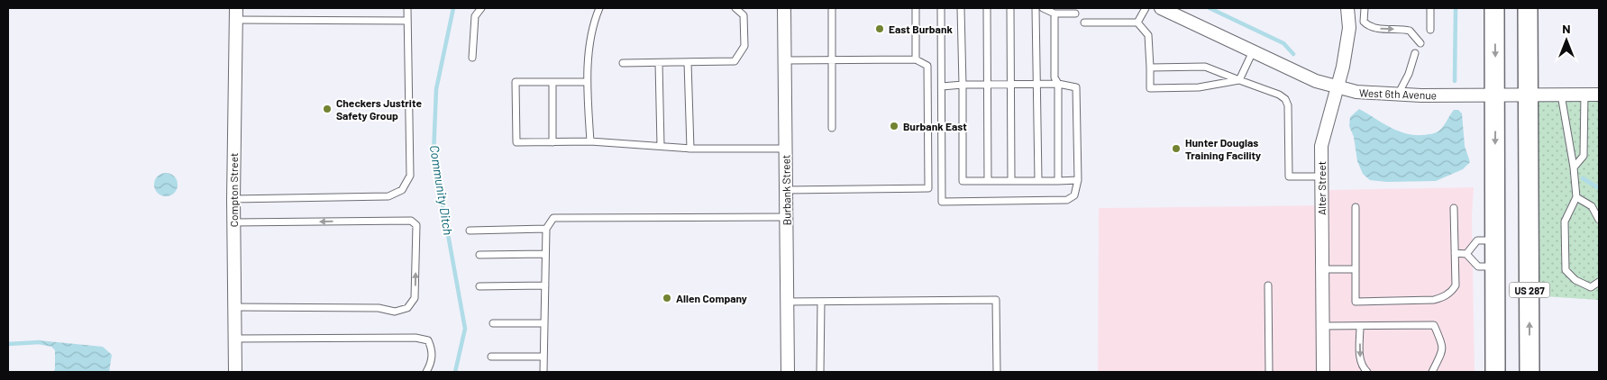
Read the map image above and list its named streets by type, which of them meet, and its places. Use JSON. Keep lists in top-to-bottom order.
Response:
{
  "streets": {
    "main road": ["US 287"],
    "street": [
      "West 6th Avenue",
      "Alter Street",
      "Compton Street",
      "Burbank Street"
    ]
  },
  "crossings": [
    ["West 6th Avenue", "Alter Street"],
    ["West 6th Avenue", "US 287"]
  ],
  "water": ["Community Ditch"],
  "places": [
    "East Burbank",
    "Checkers Justrite Safety Group",
    "Burbank East",
    "Hunter Douglas Training Facility",
    "Allen Company"
  ],
  "north": "top"
}
